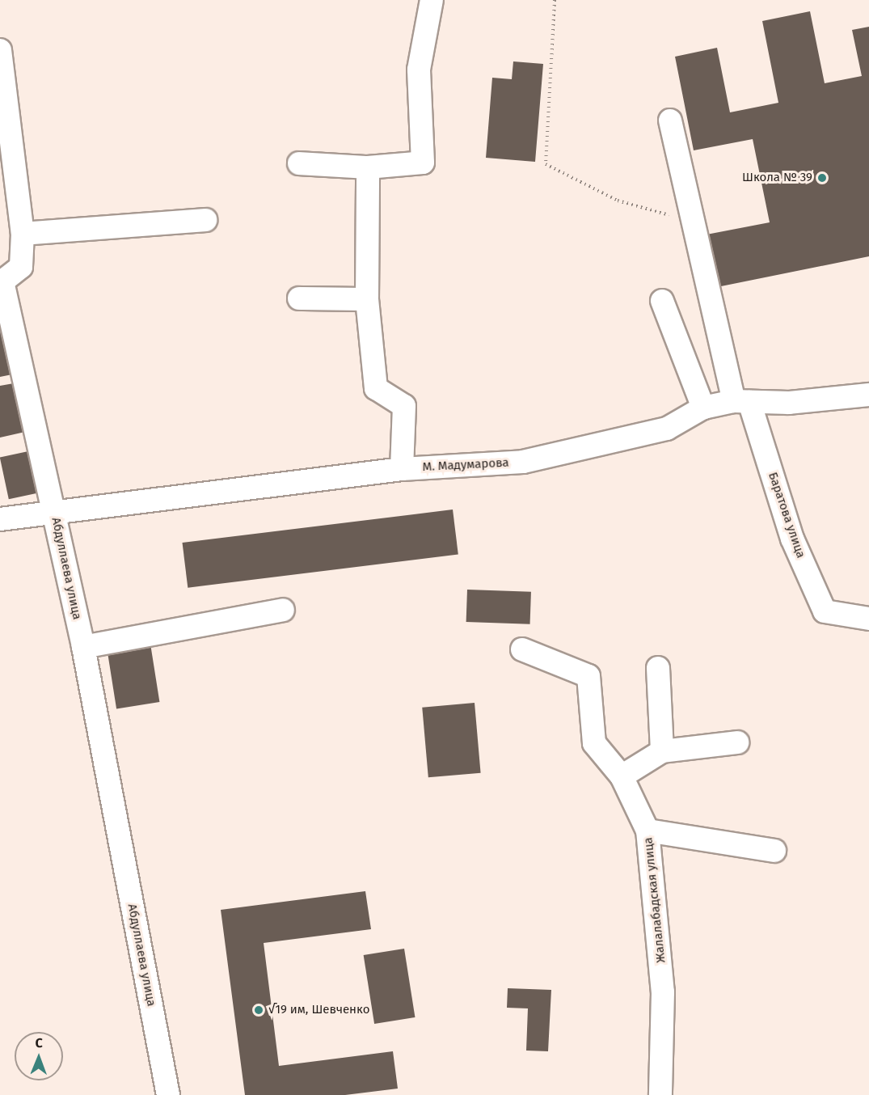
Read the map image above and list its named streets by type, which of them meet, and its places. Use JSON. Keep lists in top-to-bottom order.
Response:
{
  "streets": {
    "street": [
      "М. Мадумарова",
      "Баратова улица",
      "Абдуллаева улица",
      "Жалалабадская улица"
    ]
  },
  "crossings": [
    ["М. Мадумарова", "Баратова улица"],
    ["М. Мадумарова", "Абдуллаева улица"]
  ],
  "places": ["Школа № 39", "√19 им, Шевченко"],
  "north": "top"
}
